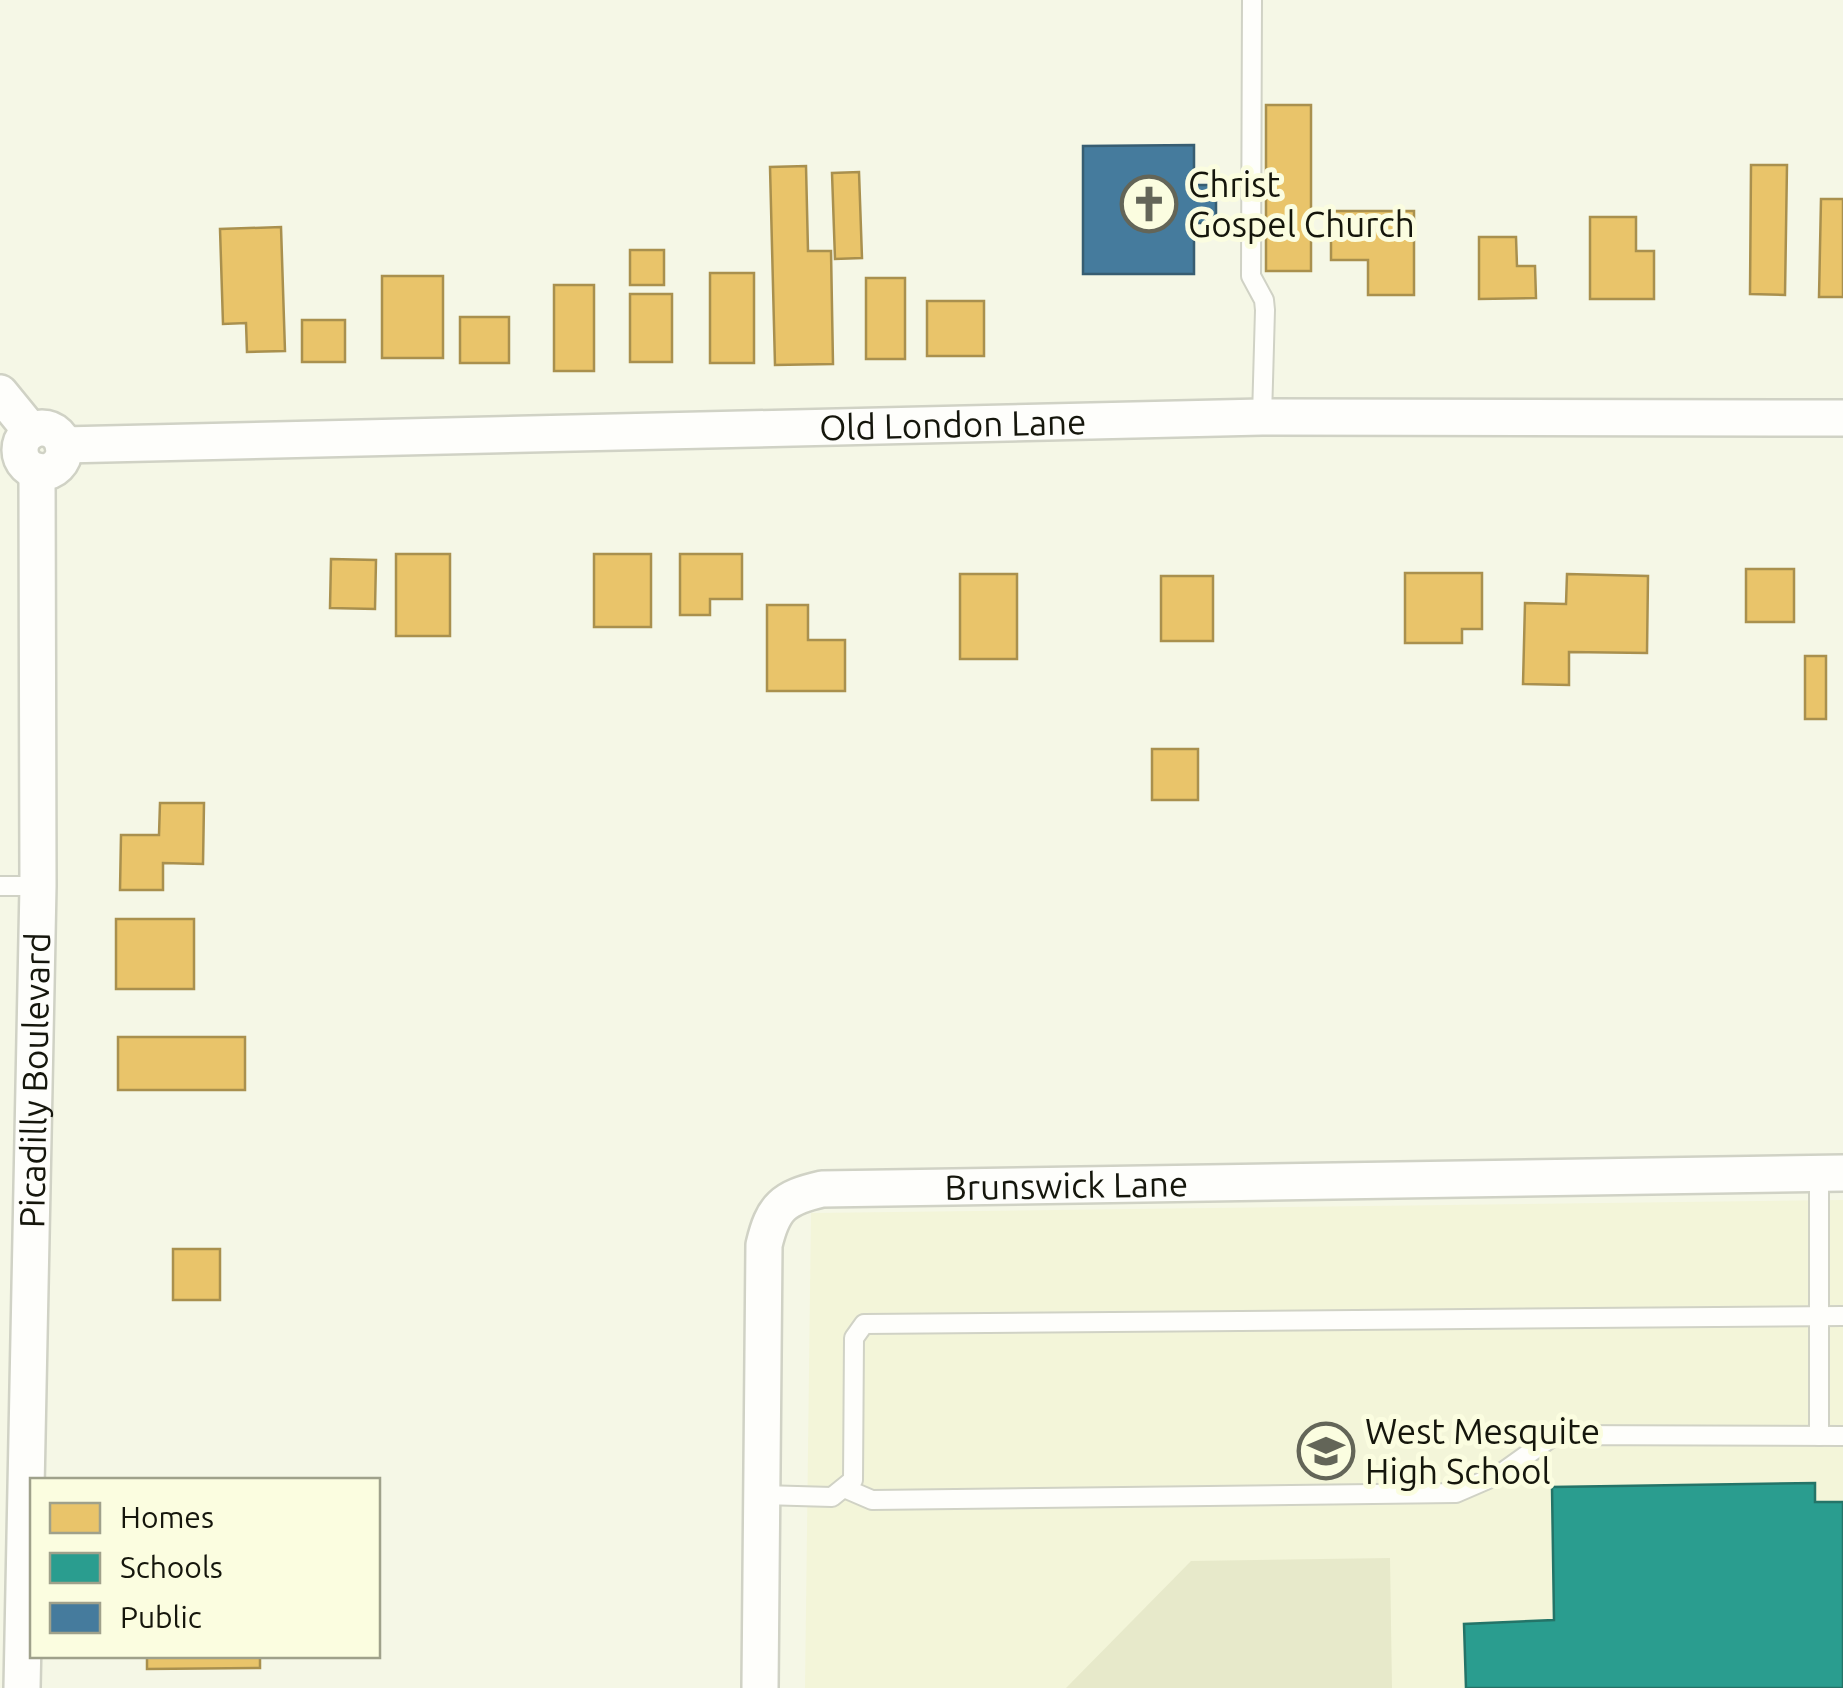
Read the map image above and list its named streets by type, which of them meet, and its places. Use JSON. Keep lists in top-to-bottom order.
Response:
{
  "streets": {
    "street": ["Old London Lane", "Picadilly Boulevard", "Brunswick Lane"]
  },
  "crossings": [
    ["Old London Lane", "Picadilly Boulevard"]
  ],
  "places": {
    "church": ["Christ Gospel Church"],
    "school or university": ["West Mesquite High School"]
  },
  "legend": ["Homes", "Schools", "Public"]
}
